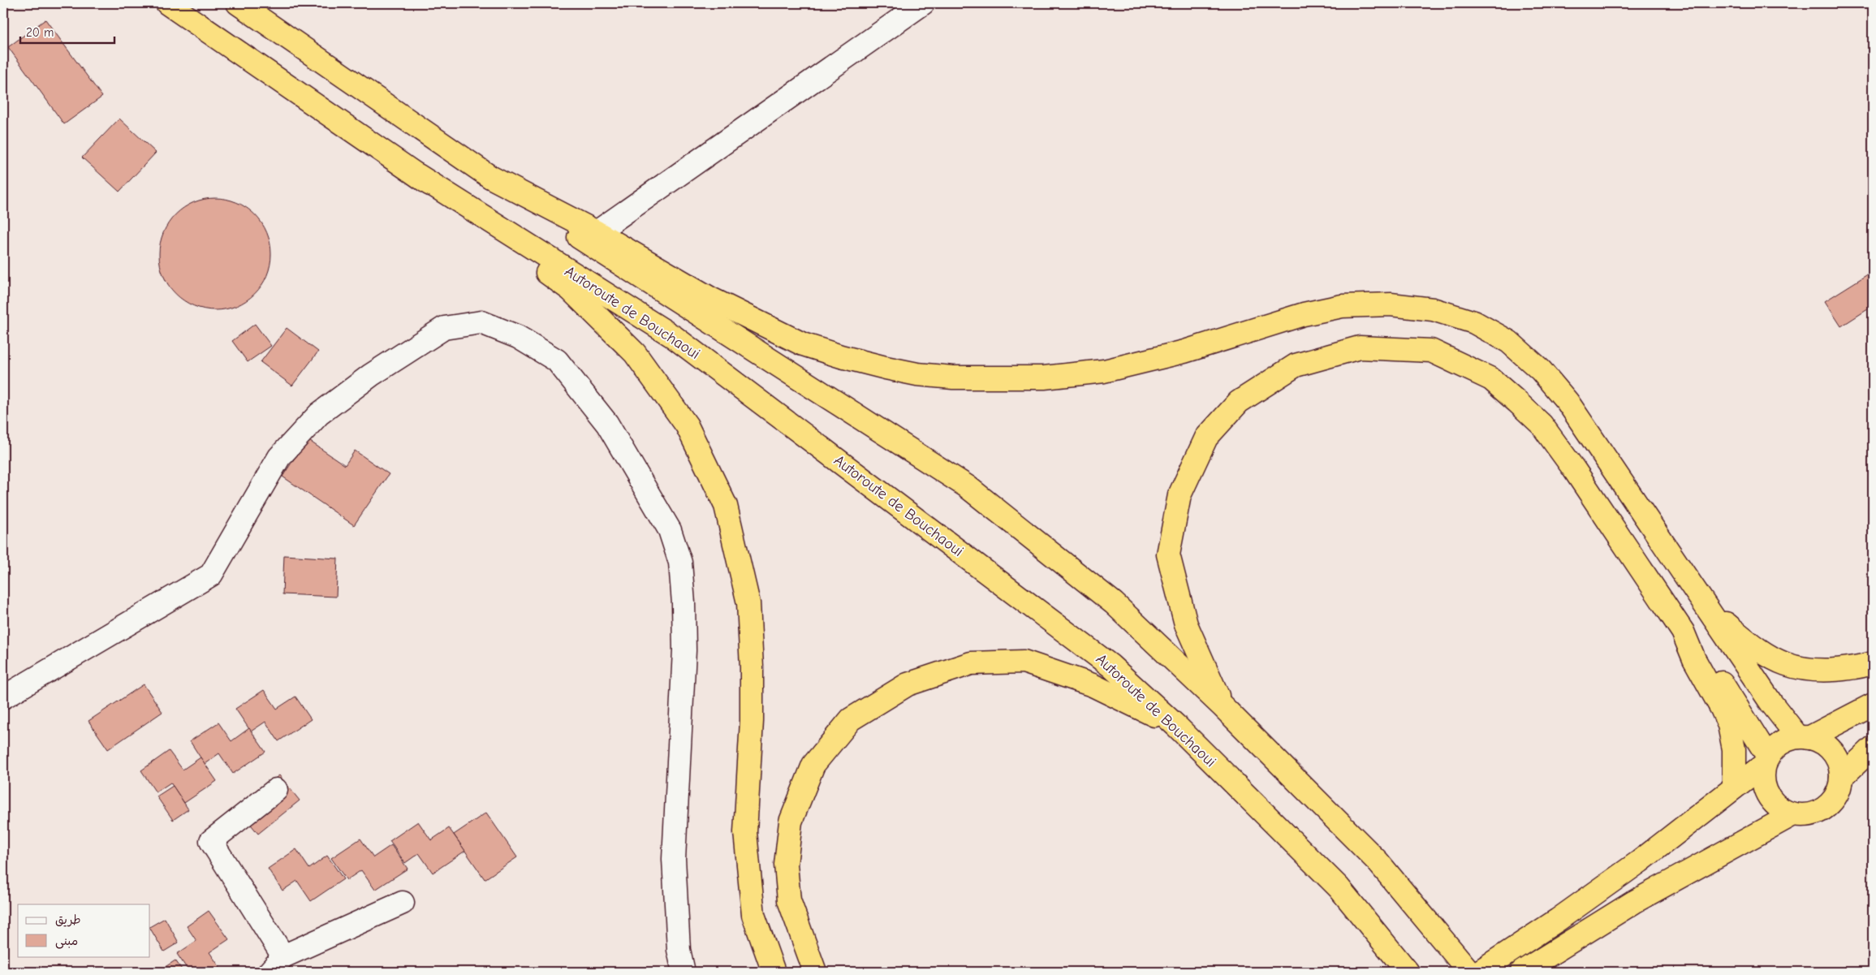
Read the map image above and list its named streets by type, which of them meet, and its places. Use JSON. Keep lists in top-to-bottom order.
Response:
{
  "streets": {
    "highway": ["Autoroute de Bouchaoui"]
  },
  "legend": ["طريق", "مبنى"],
  "scale_bar": "20 m"
}
